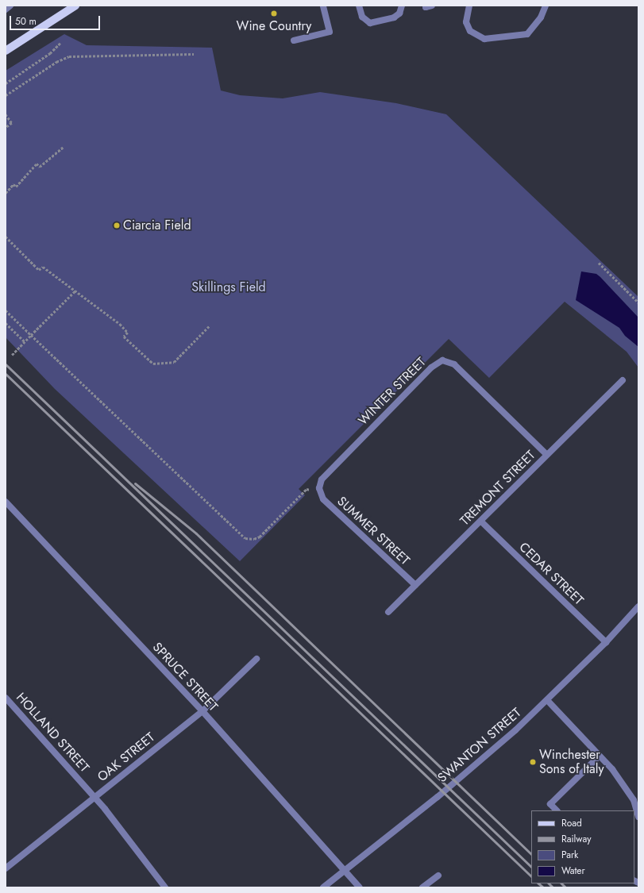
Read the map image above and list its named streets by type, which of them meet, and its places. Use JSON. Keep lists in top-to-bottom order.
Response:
{
  "streets": {
    "street": [
      "WINTER STREET",
      "TREMONT STREET",
      "SUMMER STREET",
      "CEDAR STREET",
      "SPRUCE STREET",
      "HOLLAND STREET",
      "SWANTON STREET",
      "OAK STREET"
    ]
  },
  "crossings": [
    ["WINTER STREET", "TREMONT STREET"],
    ["WINTER STREET", "SUMMER STREET"],
    ["TREMONT STREET", "SUMMER STREET"],
    ["TREMONT STREET", "CEDAR STREET"],
    ["CEDAR STREET", "SWANTON STREET"],
    ["SPRUCE STREET", "SWANTON STREET"],
    ["SPRUCE STREET", "OAK STREET"],
    ["HOLLAND STREET", "OAK STREET"]
  ],
  "parks": ["Skillings Field"],
  "places": ["Wine Country", "Ciarcia Field", "Winchester Sons of Italy"],
  "legend": [
    "Road",
    "Railway",
    "Park",
    "Water"
  ],
  "scale_bar": "50 m"
}
